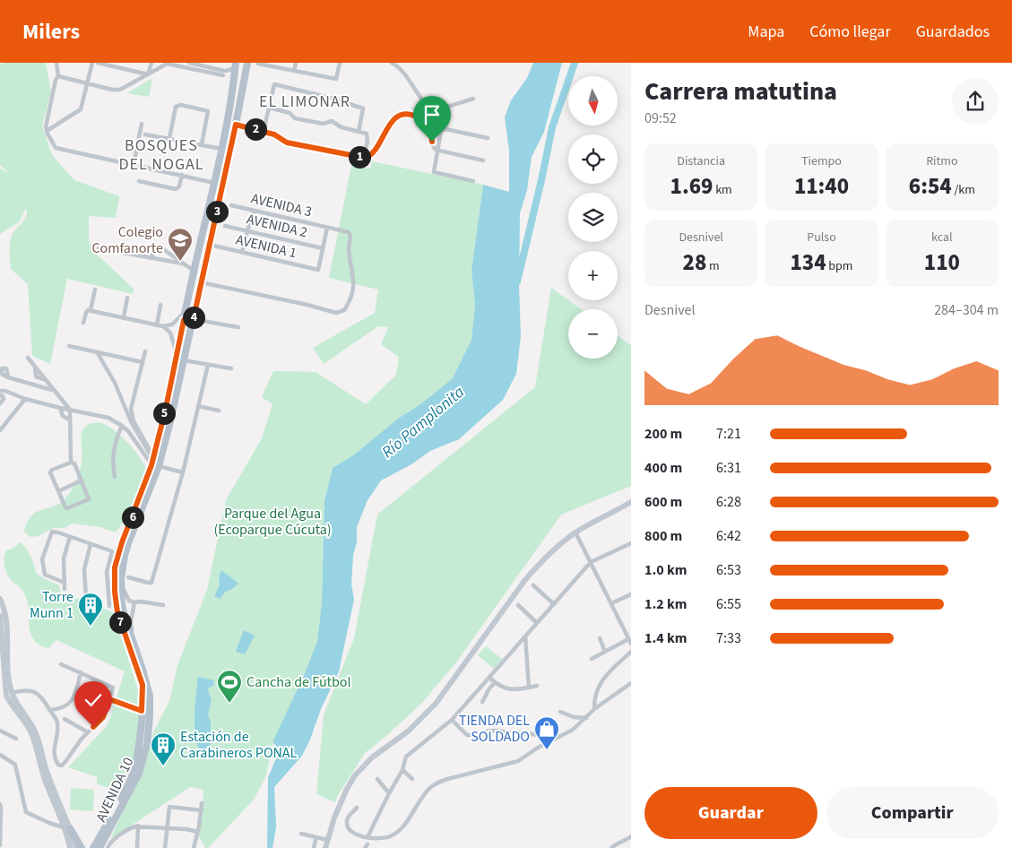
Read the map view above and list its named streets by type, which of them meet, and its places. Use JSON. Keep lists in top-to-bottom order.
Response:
{
  "streets": {
    "main road": ["AVENIDA 10"],
    "street": ["AVENIDA 3", "AVENIDA 2", "AVENIDA 1"]
  },
  "crossings": [
    ["AVENIDA 3", "AVENIDA 10"],
    ["AVENIDA 2", "AVENIDA 1"],
    ["AVENIDA 1", "AVENIDA 10"]
  ],
  "districts": ["EL LIMONAR", "BOSQUES DEL NOGAL"],
  "water": ["Río Pamplonita"],
  "parks": ["Parque del Agua (Ecoparque Cúcuta)"],
  "places": {
    "school or university": ["Colegio Comfanorte"],
    "building": ["Torre Munn 1", "Estación de Carabineros PONAL"],
    "sports": ["Cancha de Fútbol"],
    "shop": ["TIENDA DEL SOLDADO"]
  },
  "north": "bottom",
  "page": {
    "header": "Milers",
    "nav": ["Mapa", "Cómo llegar", "Guardados"],
    "heading": ["Carrera matutina", "09:52"],
    "map_buttons": ["+", "−"],
    "pins": [
      "2",
      "1",
      "3",
      "4",
      "5",
      "6",
      "7"
    ],
    "stats": [
      ["Distancia", "1.69 km"],
      ["Tiempo", "11:40"],
      ["Ritmo", "6:54 /km"],
      ["Desnivel", "28 m"],
      ["Pulso", "134 bpm"],
      ["kcal", "110"]
    ],
    "chart": ["Desnivel", "284–304 m"],
    "list": [
      {
        "name": "200 m",
        "note": "7:21"
      },
      {
        "name": "400 m",
        "note": "6:31"
      },
      {
        "name": "600 m",
        "note": "6:28"
      },
      {
        "name": "800 m",
        "note": "6:42"
      },
      {
        "name": "1.0 km",
        "note": "6:53"
      },
      {
        "name": "1.2 km",
        "note": "6:55"
      },
      {
        "name": "1.4 km",
        "note": "7:33"
      }
    ],
    "buttons": ["Guardar", "Compartir"]
  }
}
